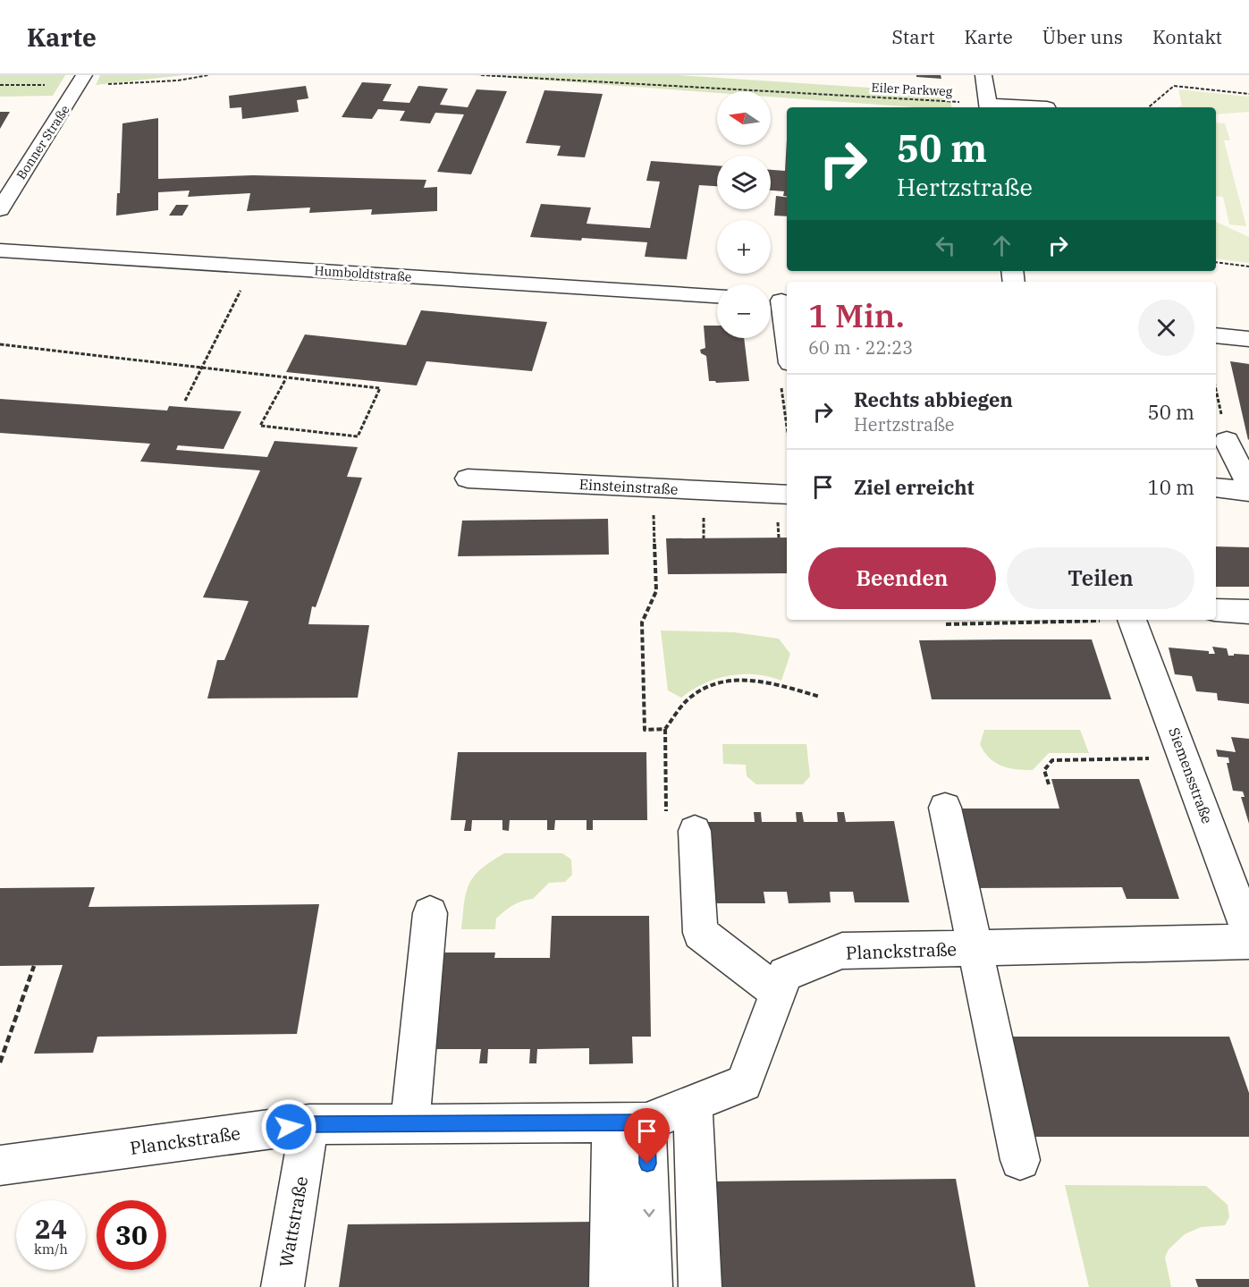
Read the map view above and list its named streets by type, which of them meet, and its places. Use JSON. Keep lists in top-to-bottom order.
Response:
{
  "streets": {
    "street": [
      "Bonner Straße",
      "Humboldtstraße",
      "Einsteinstraße",
      "Siemensstraße",
      "Planckstraße",
      "Wattstraße"
    ],
    "path": ["Eiler Parkweg"]
  },
  "crossings": [
    ["Planckstraße", "Wattstraße"]
  ],
  "north": "left",
  "page": {
    "header": "Karte",
    "nav": [
      "Start",
      "Karte",
      "Über uns",
      "Kontakt"
    ],
    "map_buttons": ["+", "−"],
    "turn": ["50 m", "Hertzstraße"],
    "heading": ["1 Min.", "60 m · 22:23"],
    "list": [
      {
        "name": "Rechts abbiegen",
        "note": "Hertzstraße",
        "value": "50 m"
      },
      {
        "name": "Ziel erreicht",
        "value": "10 m"
      }
    ],
    "buttons": ["Beenden", "Teilen"],
    "speed": "24 km/h",
    "limit": "30"
  }
}
